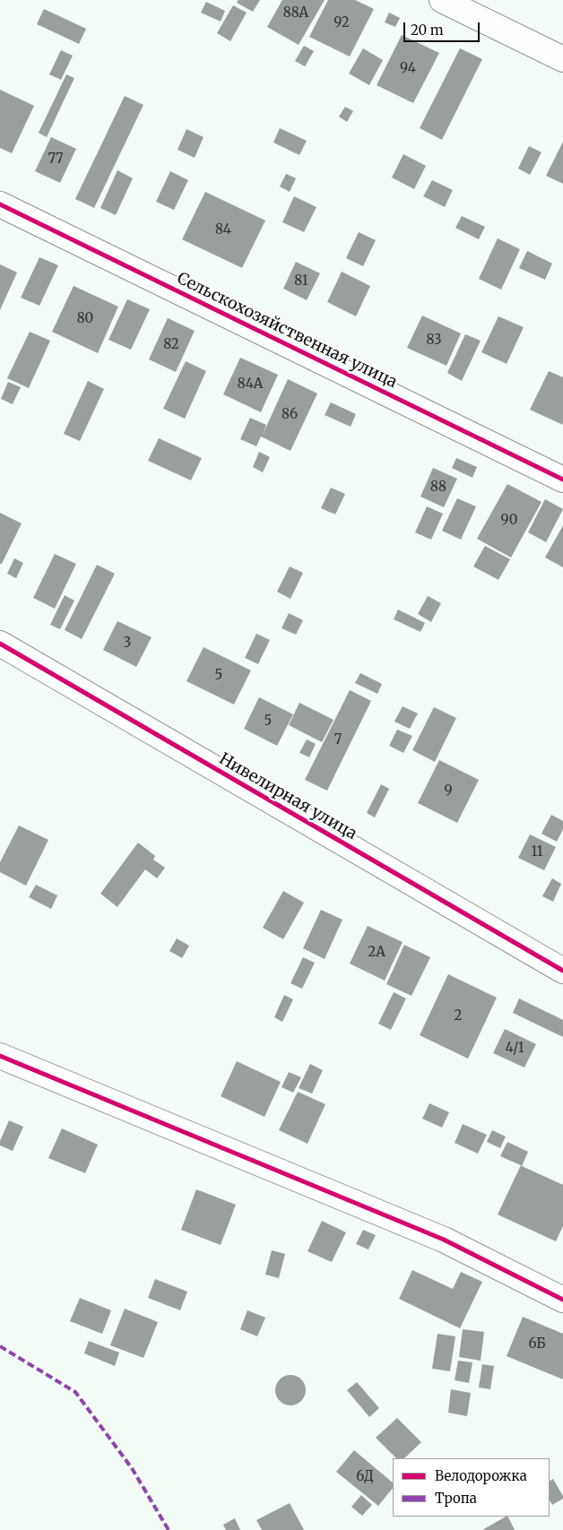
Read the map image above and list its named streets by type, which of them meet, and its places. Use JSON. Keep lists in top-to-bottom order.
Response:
{
  "streets": {
    "street": ["Сельскохозяйственная улица", "Нивелирная улица"]
  },
  "house_numbers": [
    "88А",
    "92",
    "94",
    "77",
    "84",
    "81",
    "80",
    "83",
    "82",
    "84А",
    "86",
    "88",
    "90",
    "3",
    "5",
    "5",
    "7",
    "9",
    "11",
    "2А",
    "2",
    "4/1",
    "6Б",
    "6Д"
  ],
  "legend": ["Велодорожка", "Тропа"],
  "scale_bar": "20 m"
}
